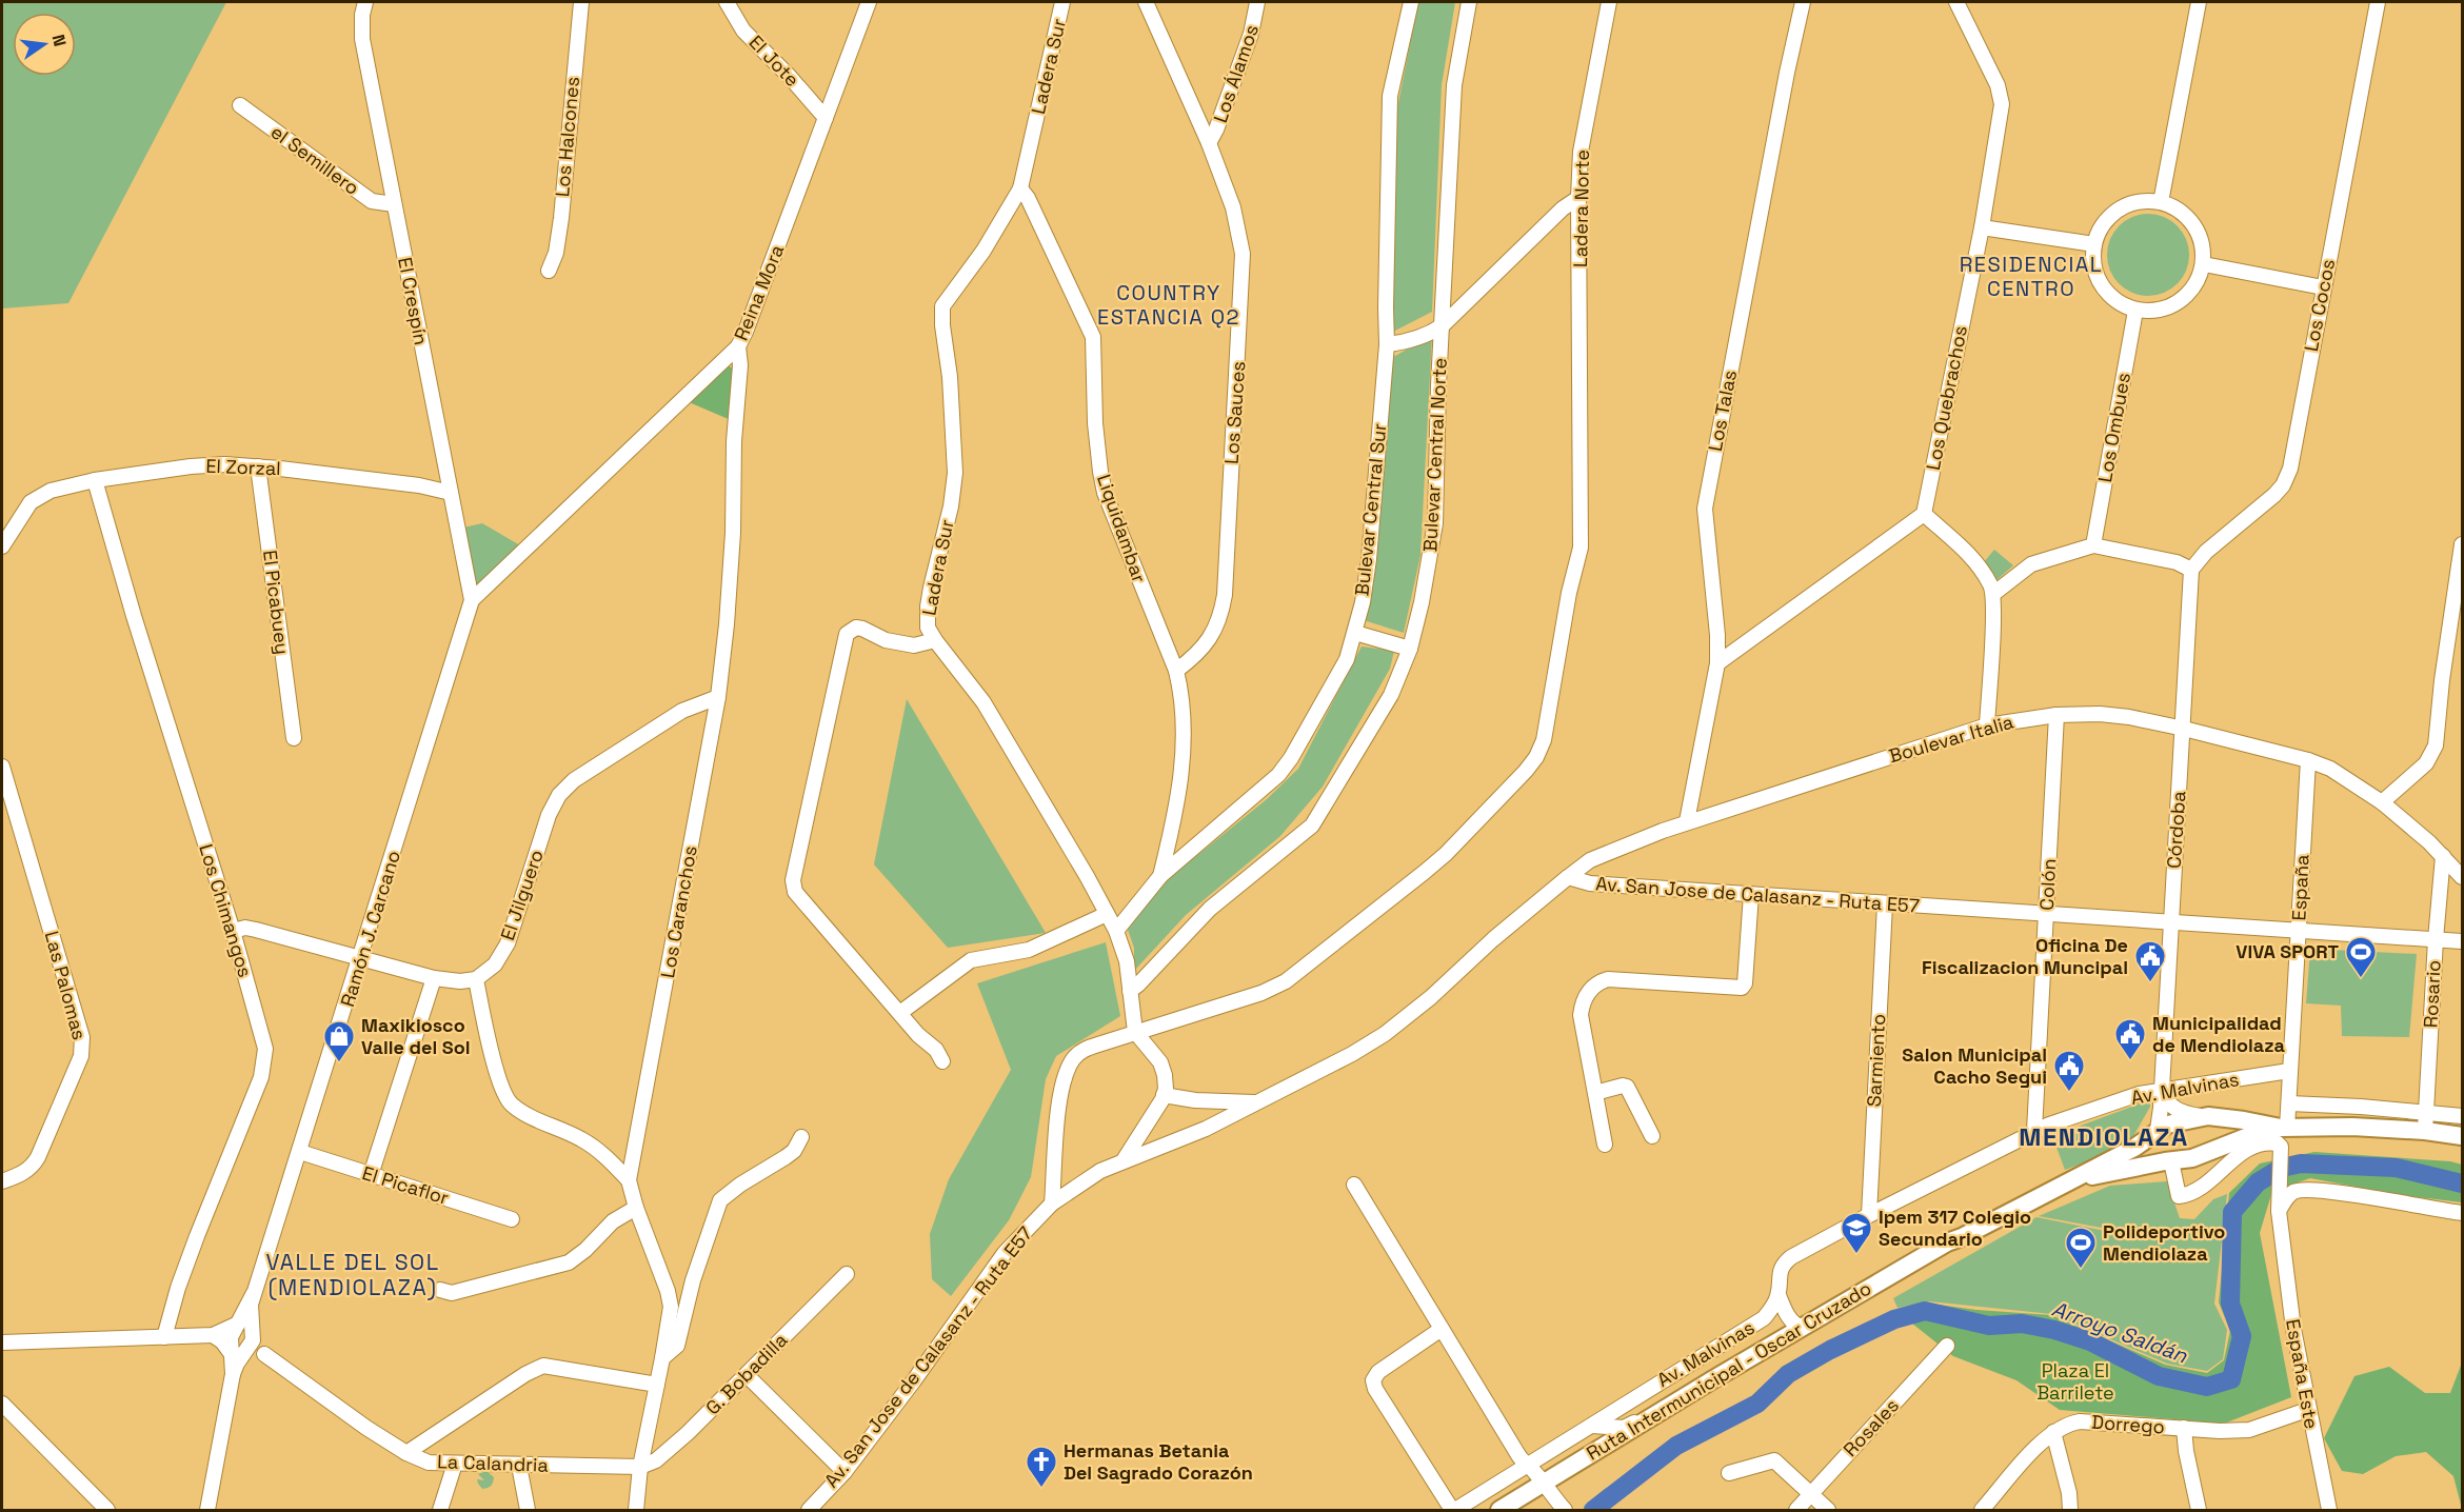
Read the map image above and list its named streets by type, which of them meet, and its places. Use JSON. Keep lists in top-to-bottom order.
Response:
{
  "streets": {
    "main road": ["Ruta Intermunicipal - Oscar Cruzado"],
    "street": [
      "El Jote",
      "Ladera Sur",
      "Los Álamos",
      "Los Halcones",
      "el Semillero",
      "Ladera Norte",
      "Reina Mora",
      "El Crespín",
      "Los Cocos",
      "Los Quebrachos",
      "Los Talas",
      "Los Sauces",
      "Los Ombues",
      "Bulevar Central Norte",
      "El Zorzal",
      "Bulevar Central Sur",
      "Liquidambar",
      "El Picabuey",
      "Boulevar Italia",
      "Córdoba",
      "Colón",
      "España",
      "El Jilguero",
      "Av. San Jose de Calasanz - Ruta E57",
      "Los Chimangos",
      "Los Caranchos",
      "Ramón J. Carcano",
      "Las Palomas",
      "Rosario",
      "Sarmiento",
      "Av. Malvinas",
      "El Picaflor",
      "G. Bobadilla",
      "España Este",
      "Dorrego",
      "Rosales",
      "La Calandria"
    ]
  },
  "crossings": [
    ["El Jote", "Reina Mora"],
    ["Ladera Sur", "Ladera Norte"],
    ["Ladera Sur", "Bulevar Central Norte"],
    ["Ladera Sur", "Bulevar Central Sur"],
    ["Ladera Sur", "Liquidambar"],
    ["Los Álamos", "Los Sauces"],
    ["el Semillero", "El Crespín"],
    ["Ladera Norte", "Av. San Jose de Calasanz - Ruta E57"],
    ["Reina Mora", "El Crespín"],
    ["Reina Mora", "Los Caranchos"],
    ["Reina Mora", "Ramón J. Carcano"],
    ["El Crespín", "El Zorzal"],
    ["El Crespín", "Ramón J. Carcano"],
    ["Los Cocos", "Córdoba"],
    ["Los Talas", "Boulevar Italia"],
    ["Los Sauces", "Liquidambar"],
    ["El Zorzal", "El Picabuey"],
    ["El Zorzal", "Los Chimangos"],
    ["Bulevar Central Sur", "Liquidambar"],
    ["Boulevar Italia", "Córdoba"],
    ["Boulevar Italia", "Colón"],
    ["Boulevar Italia", "España"],
    ["Boulevar Italia", "Av. San Jose de Calasanz - Ruta E57"],
    ["Boulevar Italia", "Rosario"],
    ["Córdoba", "Av. San Jose de Calasanz - Ruta E57"],
    ["Córdoba", "Av. Malvinas"],
    ["Córdoba", "Ruta Intermunicipal - Oscar Cruzado"],
    ["Colón", "Av. San Jose de Calasanz - Ruta E57"],
    ["Colón", "Av. Malvinas"],
    ["España", "Av. San Jose de Calasanz - Ruta E57"],
    ["España", "Av. Malvinas"],
    ["España", "Ruta Intermunicipal - Oscar Cruzado"],
    ["El Jilguero", "Los Caranchos"],
    ["Av. San Jose de Calasanz - Ruta E57", "Rosario"],
    ["Av. San Jose de Calasanz - Ruta E57", "Sarmiento"],
    ["Los Caranchos", "G. Bobadilla"],
    ["Los Caranchos", "La Calandria"],
    ["Ramón J. Carcano", "El Picaflor"],
    ["Ramón J. Carcano", "La Calandria"],
    ["Rosario", "Ruta Intermunicipal - Oscar Cruzado"],
    ["Sarmiento", "Av. Malvinas"],
    ["Ruta Intermunicipal - Oscar Cruzado", "España Este"],
    ["G. Bobadilla", "La Calandria"],
    ["España Este", "Dorrego"]
  ],
  "districts": [
    "RESIDENCIAL CENTRO",
    "COUNTRY ESTANCIA Q2",
    "MENDIOLAZA",
    "VALLE DEL SOL (MENDIOLAZA)"
  ],
  "water": ["Arroyo Saldán"],
  "parks": ["Plaza El Barrilete"],
  "places": {
    "sports": ["VIVA SPORT", "Polideportivo Mendiolaza"],
    "public building": ["Oficina De Fiscalizacion Muncipal", "Municipalidad de Mendiolaza", "Salon Municipal Cacho Segui"],
    "shop": ["Maxikiosco Valle del Sol"],
    "school or university": ["Ipem 317 Colegio Secundario"],
    "church": ["Hermanas Betania Del Sagrado Corazón"]
  },
  "north": "right"
}
